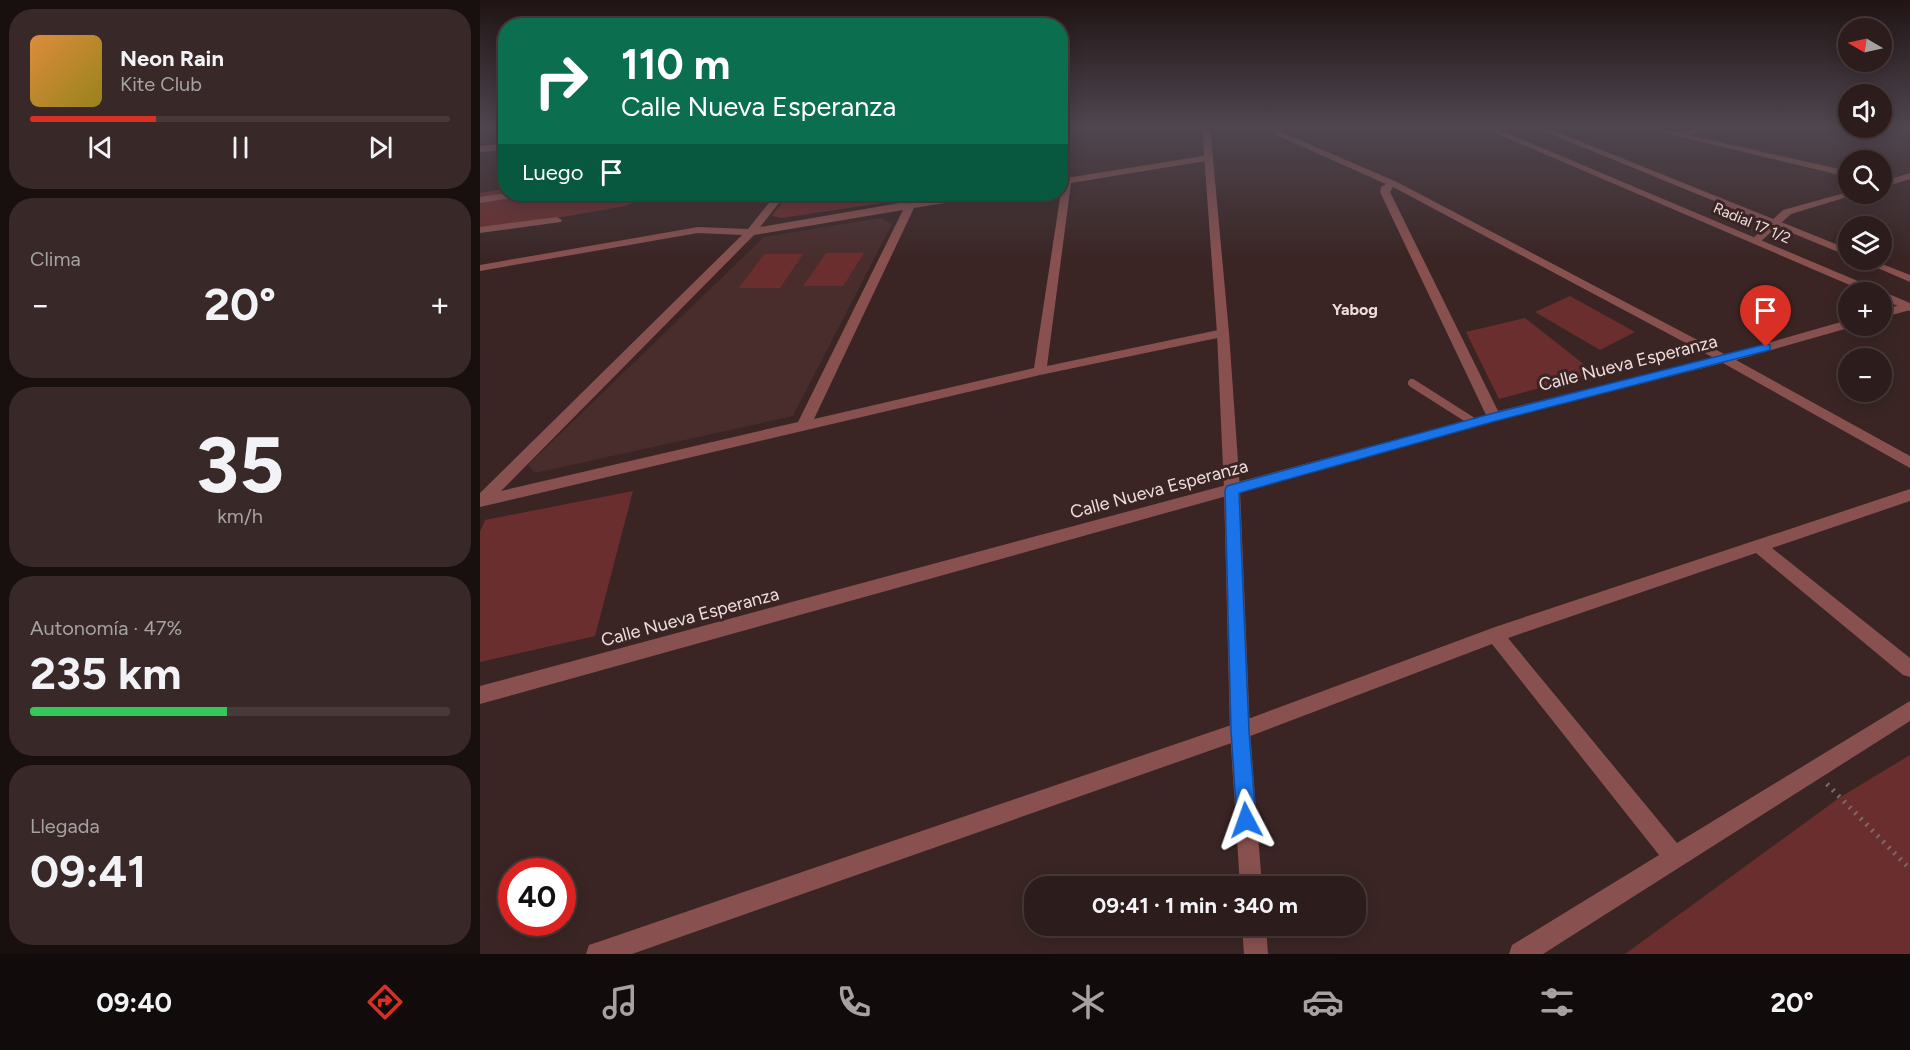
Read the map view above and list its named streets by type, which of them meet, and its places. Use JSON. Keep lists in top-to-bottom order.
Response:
{
  "streets": {
    "street": ["Radial 17 1/2", "Calle Nueva Esperanza"]
  },
  "districts": ["Yabog"],
  "north": "left",
  "page": {
    "map_buttons": ["+", "−"],
    "turn": ["110 m", "Calle Nueva Esperanza"],
    "song": ["Neon Rain", "Kite Club"],
    "then": "Luego",
    "tile": [
      "Clima",
      ["35", "km/h"],
      ["Autonomía · 47%", "235 km"],
      ["Llegada", "09:41"]
    ],
    "heat": ["−", "20°", "+"],
    "limit": "40",
    "trip": "09:41 · 1 min · 340 m",
    "tabs": ["09:40", "20°"]
  }
}
